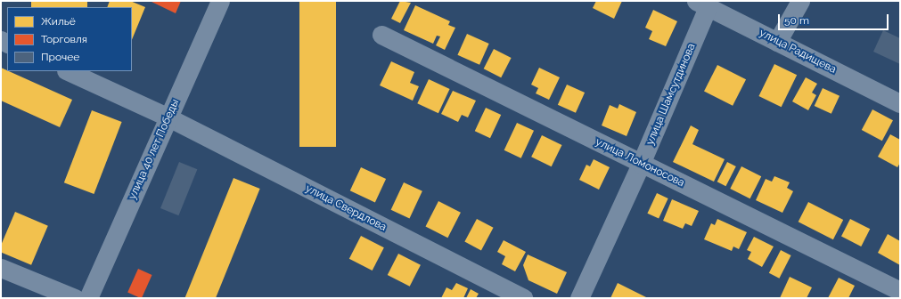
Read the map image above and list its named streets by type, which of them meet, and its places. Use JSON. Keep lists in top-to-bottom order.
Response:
{
  "streets": {
    "street": [
      "улица Радищева",
      "улица Шамсутдинова",
      "улица 40 лет Победы",
      "улица Ломоносова",
      "улица Свердлова"
    ]
  },
  "crossings": [
    ["улица Радищева", "улица Шамсутдинова"],
    ["улица Шамсутдинова", "улица Ломоносова"],
    ["улица 40 лет Победы", "улица Свердлова"]
  ],
  "legend": ["Жильё", "Торговля", "Прочее"],
  "scale_bar": "50 m"
}
